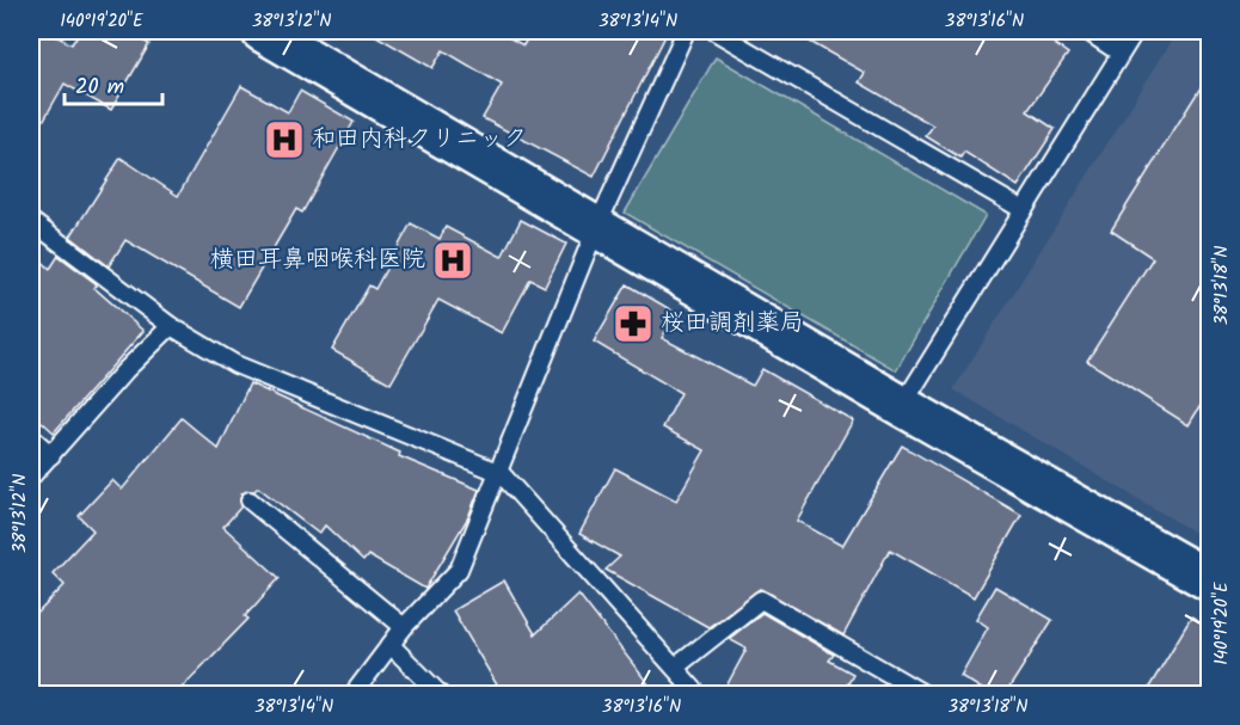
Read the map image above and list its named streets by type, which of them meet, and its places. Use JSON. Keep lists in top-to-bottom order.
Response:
{
  "places": {
    "hospital": ["和田内科クリニック", "横田耳鼻咽喉科医院"],
    "pharmacy": ["桜田調剤薬局"]
  },
  "scale_bar": "20 m",
  "coordinates": [
    "140°19'20\"E",
    "38°13'12\"N",
    "38°13'14\"N",
    "38°13'16\"N",
    "38°13'18\"N"
  ]
}
